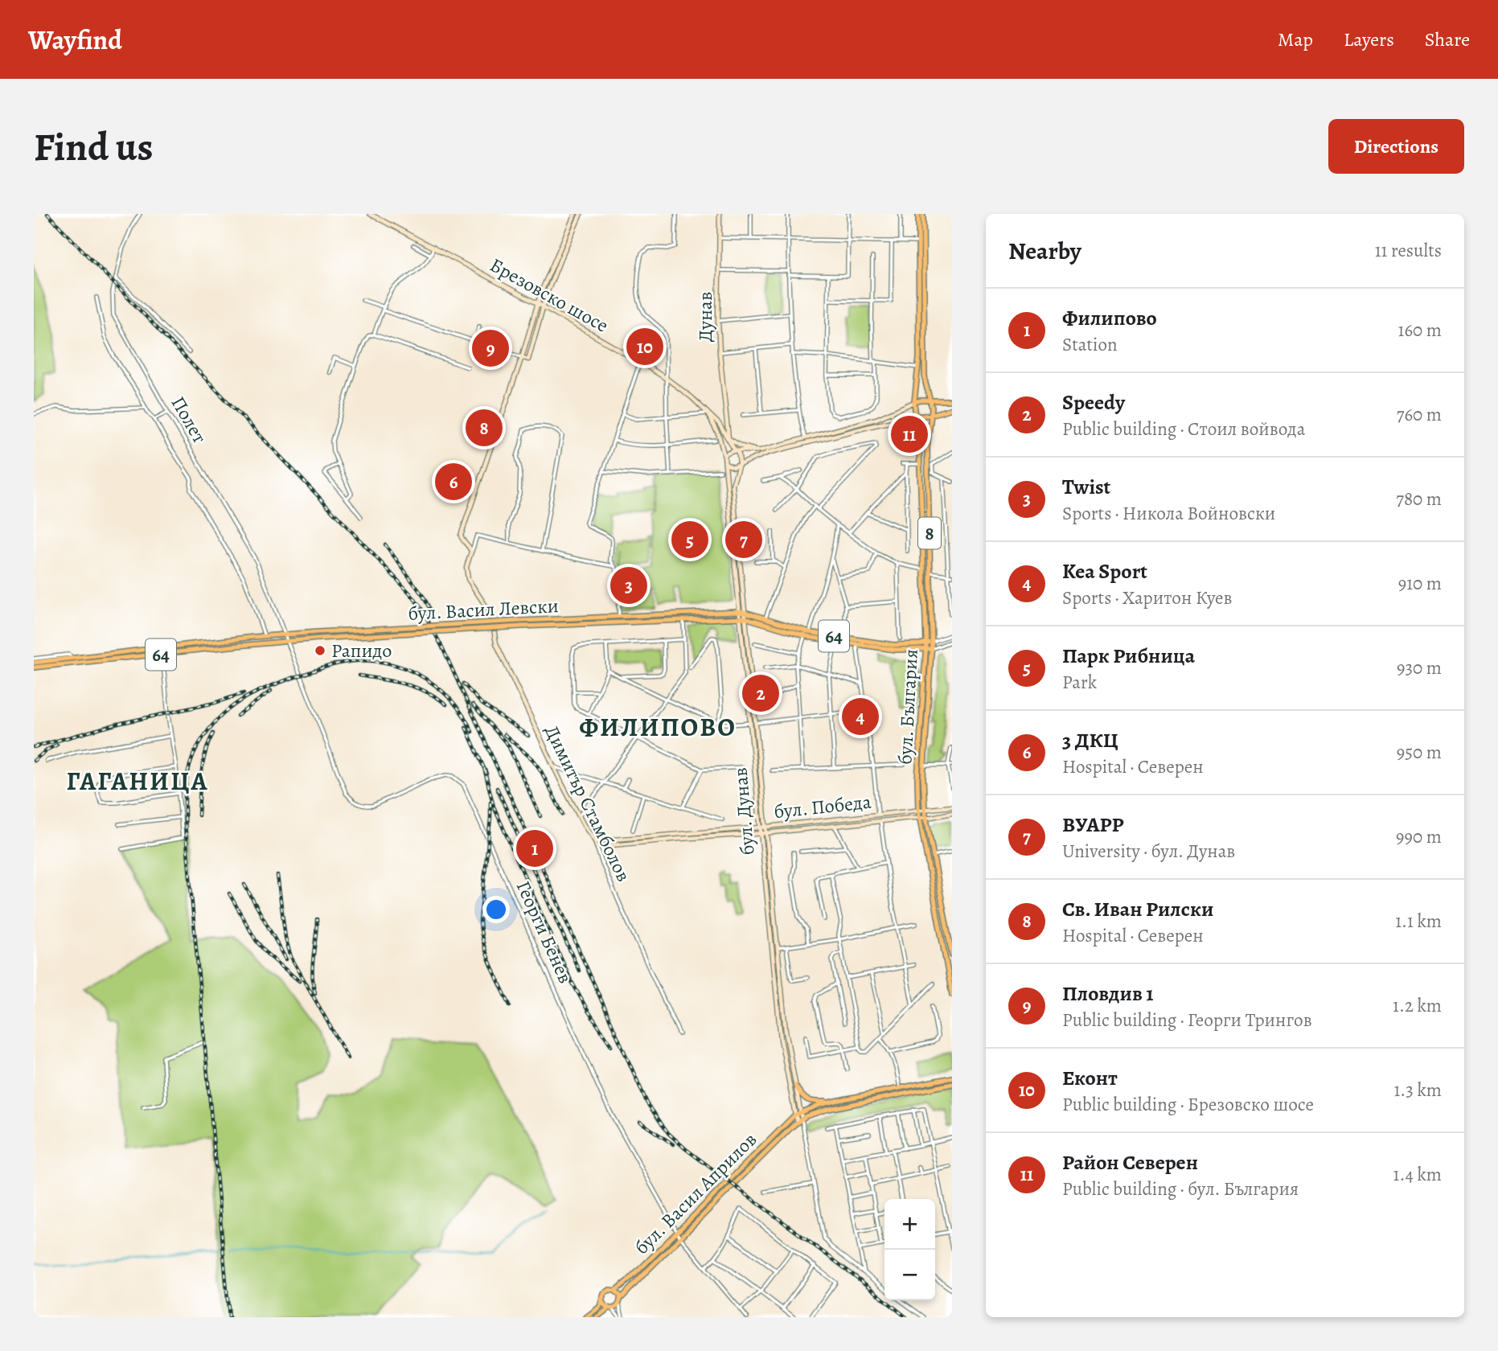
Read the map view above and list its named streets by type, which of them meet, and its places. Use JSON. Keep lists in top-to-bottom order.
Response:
{
  "streets": {
    "main road": [
      "Брезовско шосе",
      "Дунав",
      "8",
      "бул. Васил Левски",
      "64",
      "бул. България",
      "Димитър Стамболов",
      "бул. Победа",
      "бул. Дунав",
      "бул. Васил Априлов"
    ],
    "street": ["Полет", "Георги Бенев"]
  },
  "crossings": [
    ["Брезовско шосе", "Дунав"],
    ["Брезовско шосе", "бул. Дунав"],
    ["Полет", "бул. Васил Левски"],
    ["Полет", "Георги Бенев"],
    ["8", "бул. България"],
    ["бул. Васил Левски", "бул. България"],
    ["бул. Васил Левски", "бул. Дунав"],
    ["бул. Васил Левски", "Георги Бенев"],
    ["бул. България", "бул. Победа"],
    ["Димитър Стамболов", "бул. Победа"],
    ["бул. Победа", "бул. Дунав"],
    ["бул. Дунав", "бул. Васил Априлов"],
    ["Георги Бенев", "бул. Васил Априлов"]
  ],
  "districts": ["ФИЛИПОВО", "ГАГАНИЦА"],
  "places": ["Рапидо"],
  "page": {
    "header": "Wayfind",
    "nav": ["Map", "Layers", "Share"],
    "buttons": "Directions",
    "title": "Find us",
    "heading": ["Nearby", "11 results"],
    "list": [
      {
        "mark": "1",
        "name": "Филипово",
        "note": "Station",
        "value": "160 m"
      },
      {
        "mark": "2",
        "name": "Speedy",
        "note": "Public building · Стоил войвода",
        "value": "760 m"
      },
      {
        "mark": "3",
        "name": "Twist",
        "note": "Sports · Никола Войновски",
        "value": "780 m"
      },
      {
        "mark": "4",
        "name": "Kea Sport",
        "note": "Sports · Харитон Куев",
        "value": "910 m"
      },
      {
        "mark": "5",
        "name": "Парк Рибница",
        "note": "Park",
        "value": "930 m"
      },
      {
        "mark": "6",
        "name": "3 ДКЦ",
        "note": "Hospital · Северен",
        "value": "950 m"
      },
      {
        "mark": "7",
        "name": "ВУАРР",
        "note": "University · бул. Дунав",
        "value": "990 m"
      },
      {
        "mark": "8",
        "name": "Св. Иван Рилски",
        "note": "Hospital · Северен",
        "value": "1.1 km"
      },
      {
        "mark": "9",
        "name": "Пловдив 1",
        "note": "Public building · Георги Трингов",
        "value": "1.2 km"
      },
      {
        "mark": "10",
        "name": "Еконт",
        "note": "Public building · Брезовско шосе",
        "value": "1.3 km"
      },
      {
        "mark": "11",
        "name": "Район Северен",
        "note": "Public building · бул. България",
        "value": "1.4 km"
      }
    ],
    "pins": [
      "10",
      "9",
      "8",
      "11",
      "6",
      "5",
      "7",
      "3",
      "2",
      "4",
      "1"
    ],
    "map_buttons": ["+", "−"]
  }
}
